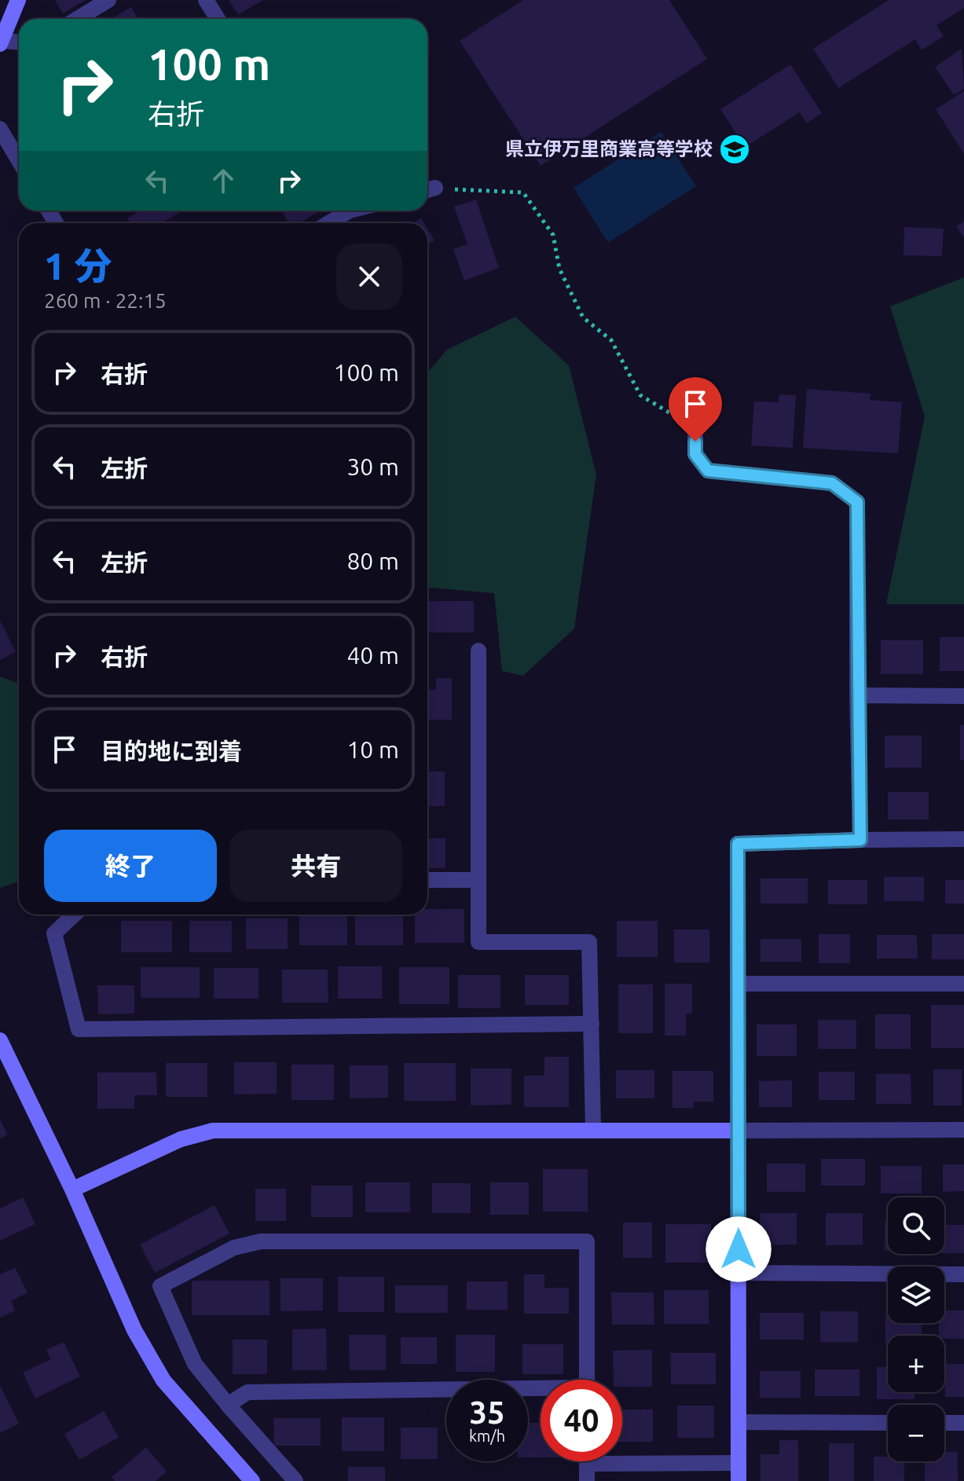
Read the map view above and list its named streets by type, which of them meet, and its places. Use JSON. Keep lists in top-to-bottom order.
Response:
{
  "places": {
    "school or university": ["県立伊万里商業高等学校"]
  },
  "page": {
    "turn": ["100 m", "右折"],
    "heading": ["1 分", "260 m · 22:15"],
    "list": [
      {
        "name": "右折",
        "value": "100 m"
      },
      {
        "name": "左折",
        "value": "30 m"
      },
      {
        "name": "左折",
        "value": "80 m"
      },
      {
        "name": "右折",
        "value": "40 m"
      },
      {
        "name": "目的地に到着",
        "value": "10 m"
      }
    ],
    "buttons": ["終了", "共有"],
    "map_buttons": ["+", "−"],
    "speed": "35 km/h",
    "limit": "40"
  }
}
